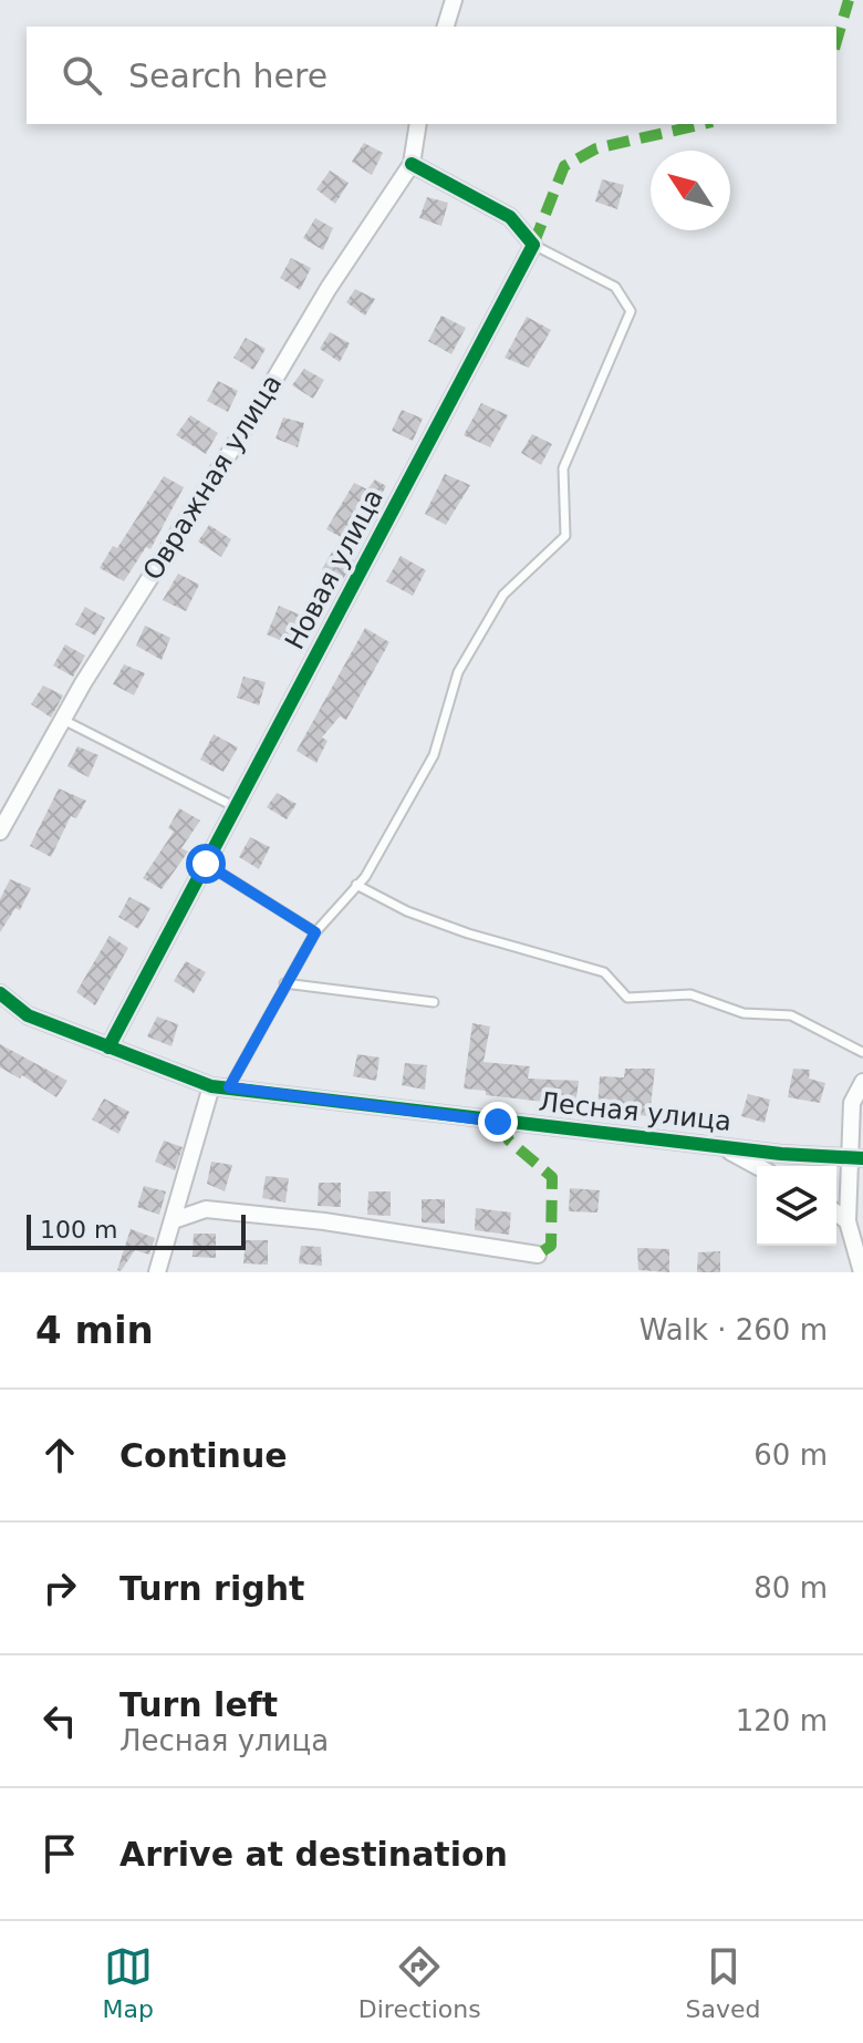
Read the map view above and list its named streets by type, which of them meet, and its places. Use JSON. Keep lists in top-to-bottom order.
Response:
{
  "streets": {
    "street": ["Овражная улица", "Новая улица", "Лесная улица"]
  },
  "crossings": [
    ["Новая улица", "Лесная улица"]
  ],
  "scale_bar": "100 m",
  "north": "top left",
  "page": {
    "search": "Search here",
    "scale": "100 m",
    "heading": ["4 min", "Walk · 260 m"],
    "list": [
      ["Continue", "60 m"],
      ["Turn right", "80 m"],
      ["Turn left", "Лесная улица", "120 m"],
      "Arrive at destination"
    ],
    "nav": ["Map", "Directions", "Saved"]
  }
}
